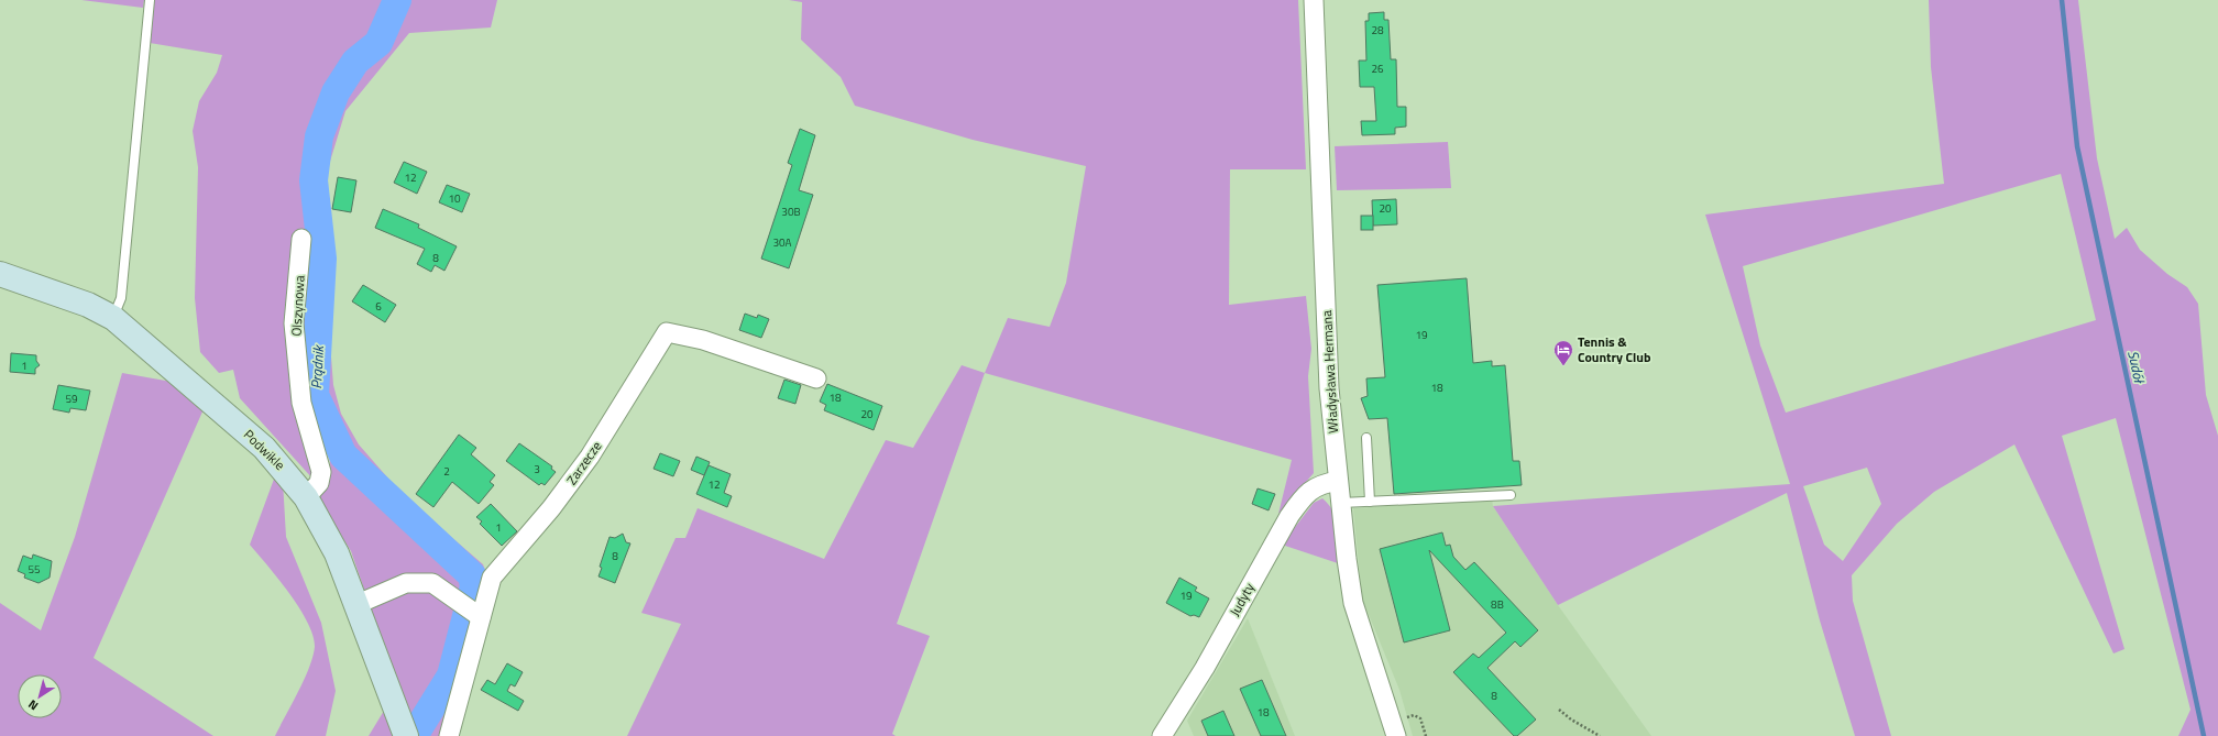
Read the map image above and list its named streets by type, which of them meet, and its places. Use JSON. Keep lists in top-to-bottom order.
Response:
{
  "streets": {
    "street": [
      "Olszynowa",
      "Władysława Hermana",
      "Podwikle",
      "Zarzecze",
      "Judyty"
    ]
  },
  "crossings": [
    ["Olszynowa", "Podwikle"],
    ["Władysława Hermana", "Judyty"]
  ],
  "water": ["Sudół", "Prądnik"],
  "places": {
    "hotel": ["Tennis & Country Club"]
  },
  "house_numbers": [
    "28",
    "26",
    "12",
    "10",
    "20",
    "30B",
    "30A",
    "8",
    "6",
    "19",
    "1",
    "18",
    "18",
    "59",
    "20",
    "3",
    "2",
    "12",
    "1",
    "8",
    "55",
    "19",
    "8B",
    "8",
    "18"
  ],
  "north": "bottom left"
}
